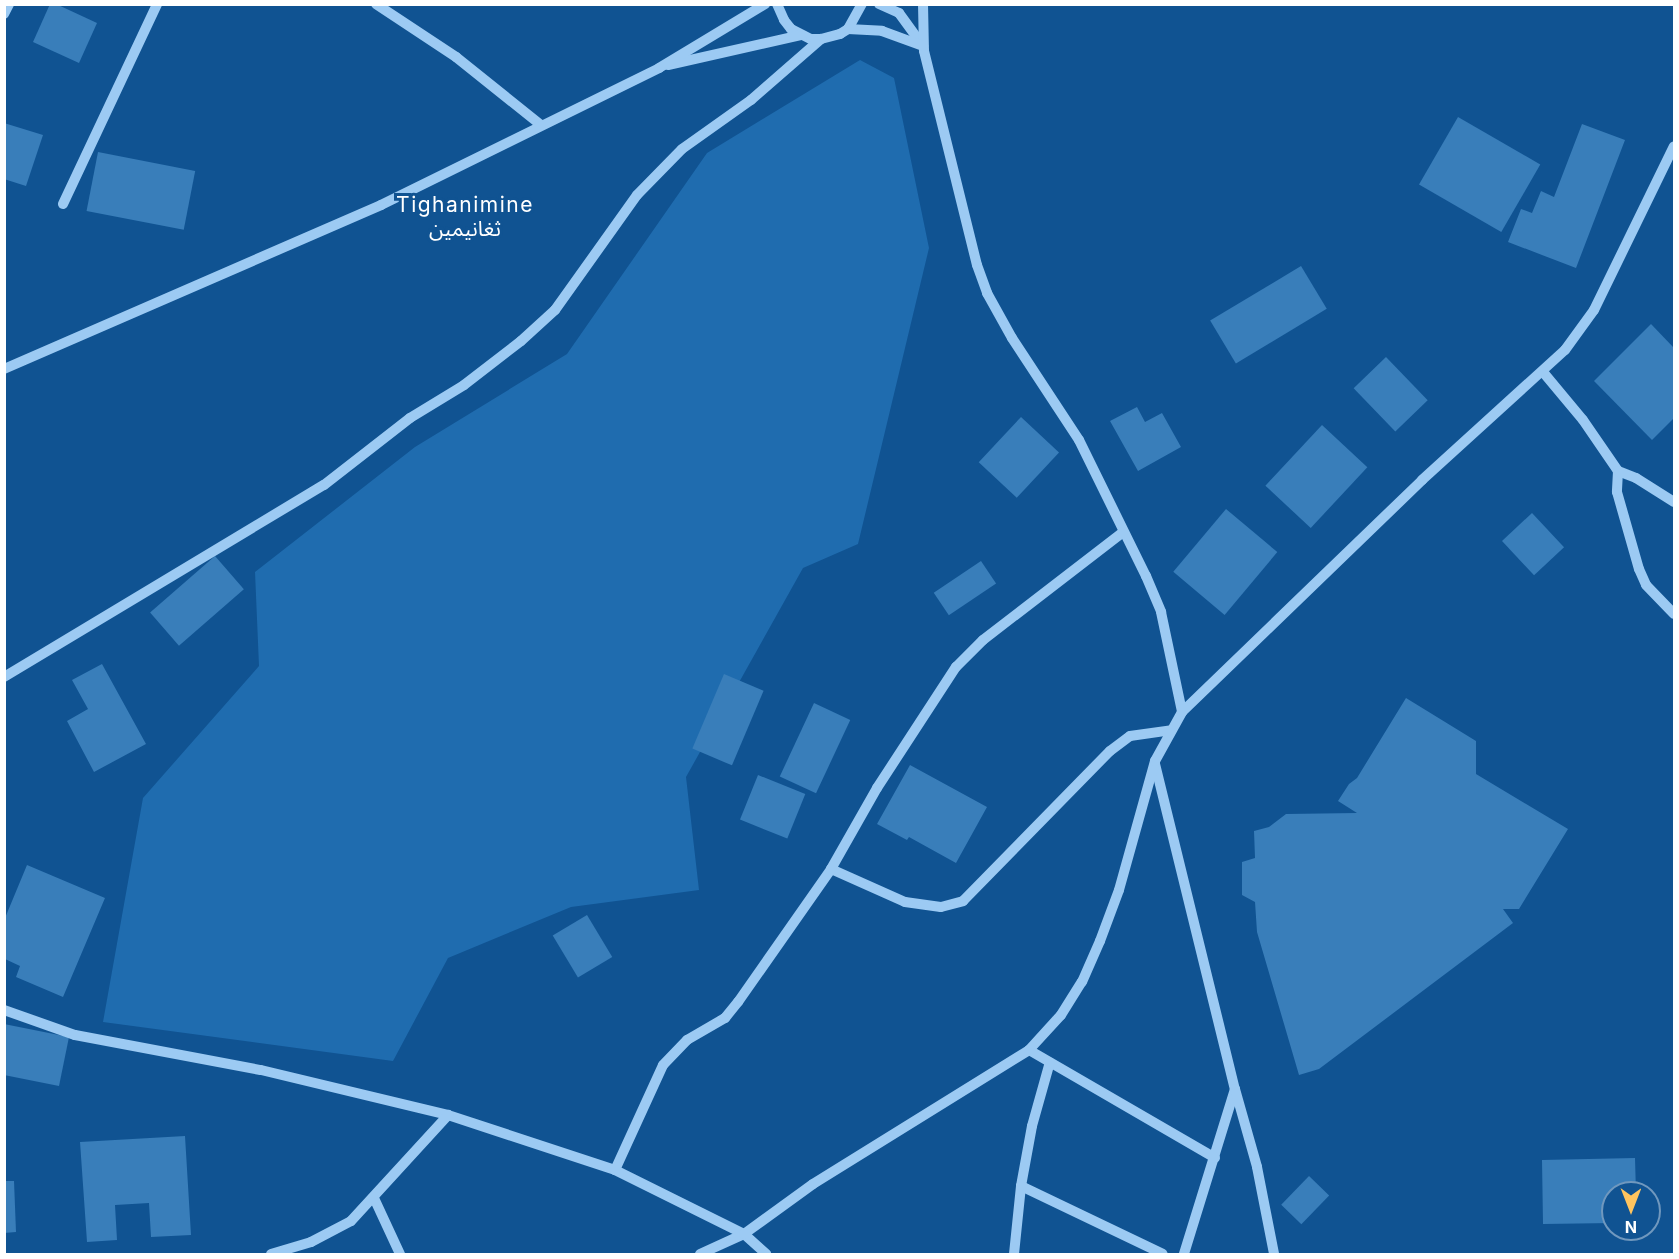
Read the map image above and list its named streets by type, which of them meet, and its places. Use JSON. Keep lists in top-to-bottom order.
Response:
{
  "districts": ["Tighanimine ثغانيمين"],
  "north": "bottom"
}
